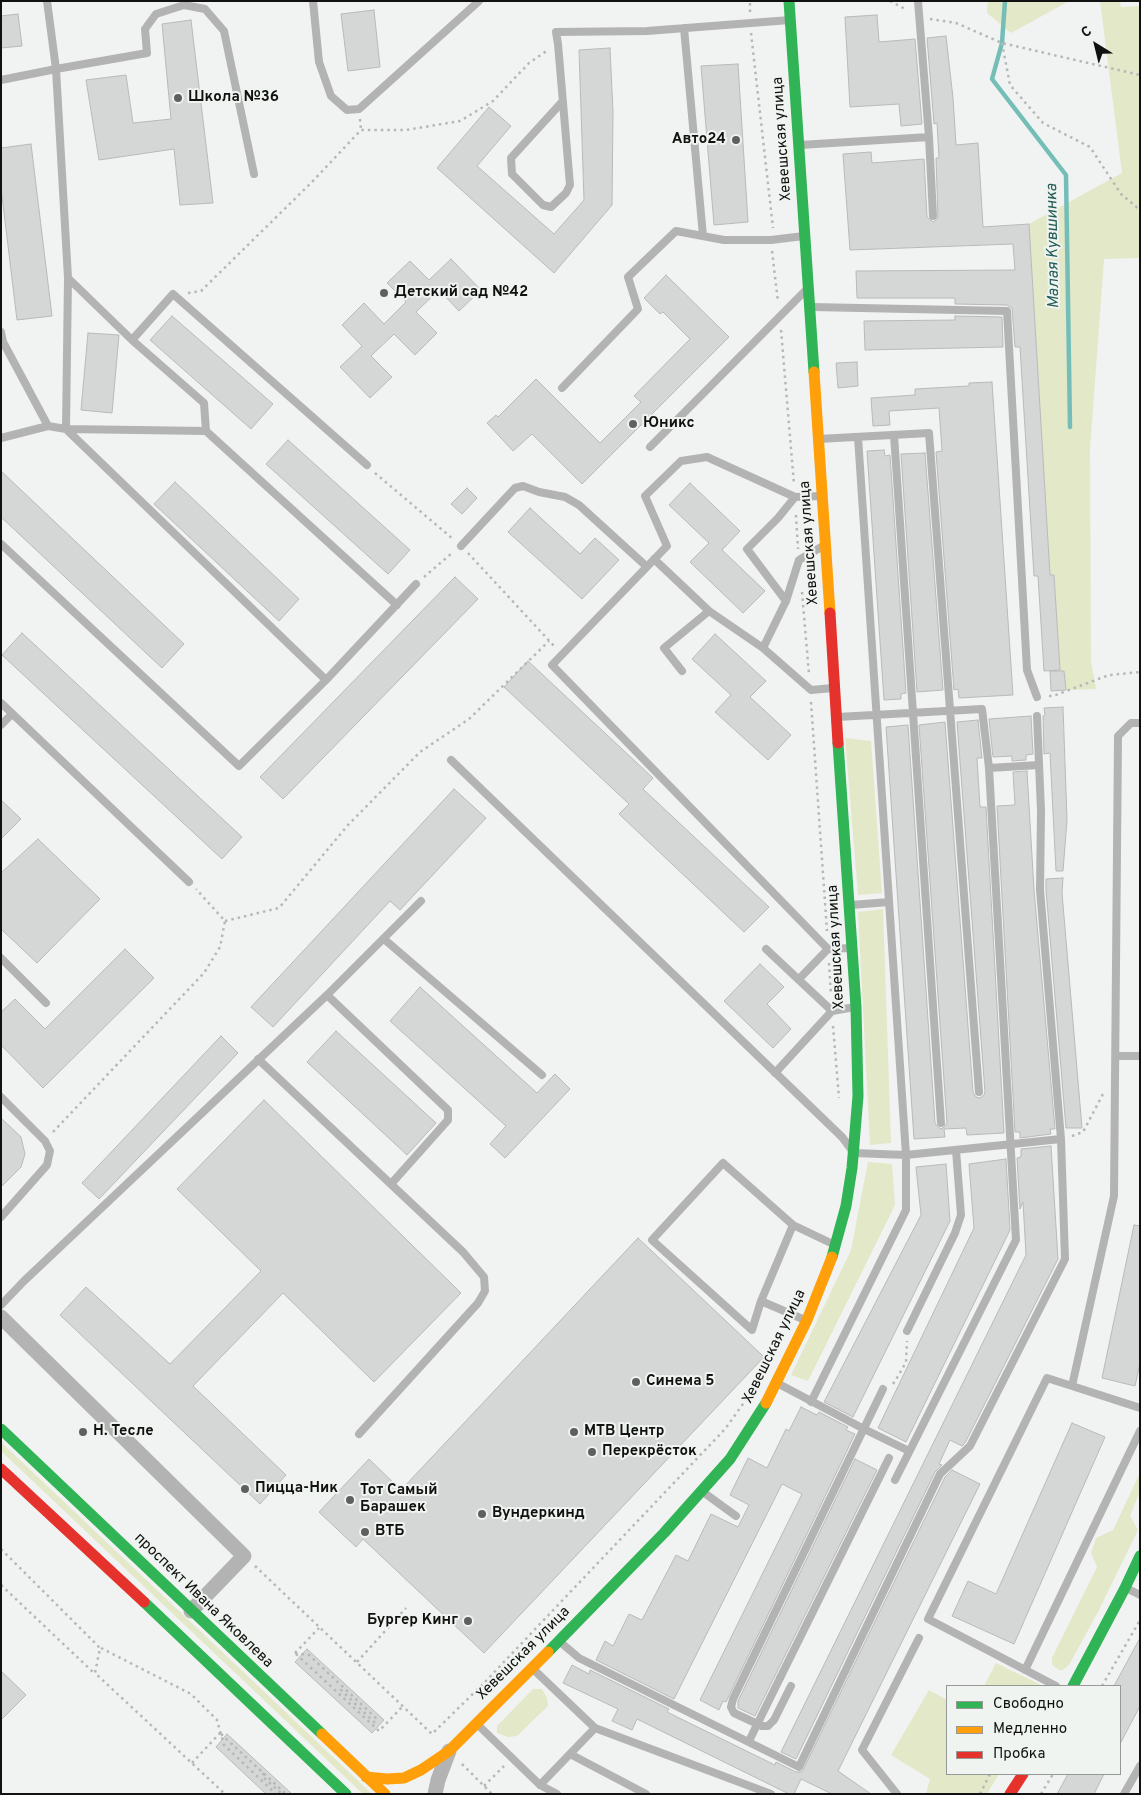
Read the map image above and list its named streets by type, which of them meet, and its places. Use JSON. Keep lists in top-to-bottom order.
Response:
{
  "streets": {
    "street": ["Хевешская улица", "проспект Ивана Яковлева"]
  },
  "crossings": [
    ["Хевешская улица", "проспект Ивана Яковлева"]
  ],
  "water": ["Малая Кувшинка"],
  "places": [
    "Школа №36",
    "Авто24",
    "Детский сад №42",
    "Юникс",
    "Синема 5",
    "Н. Тесле",
    "МТВ Центр",
    "Перекрёсток",
    "Пицца-Ник",
    "Тот Самый Барашек",
    "Вундеркинд",
    "ВТБ",
    "Бургер Кинг"
  ],
  "legend": ["Свободно", "Медленно", "Пробка"],
  "north": "top left"
}
